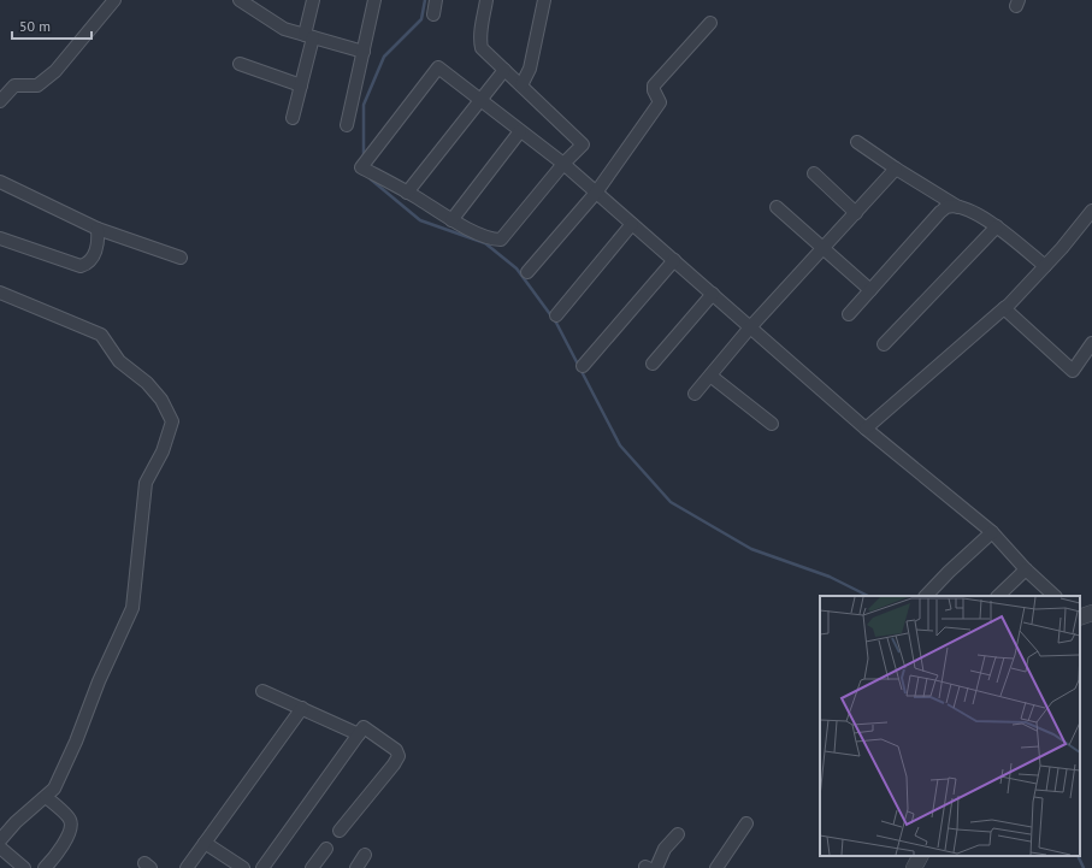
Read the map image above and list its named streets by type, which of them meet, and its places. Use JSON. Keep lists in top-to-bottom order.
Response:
{
  "scale_bar": "50 m"
}
